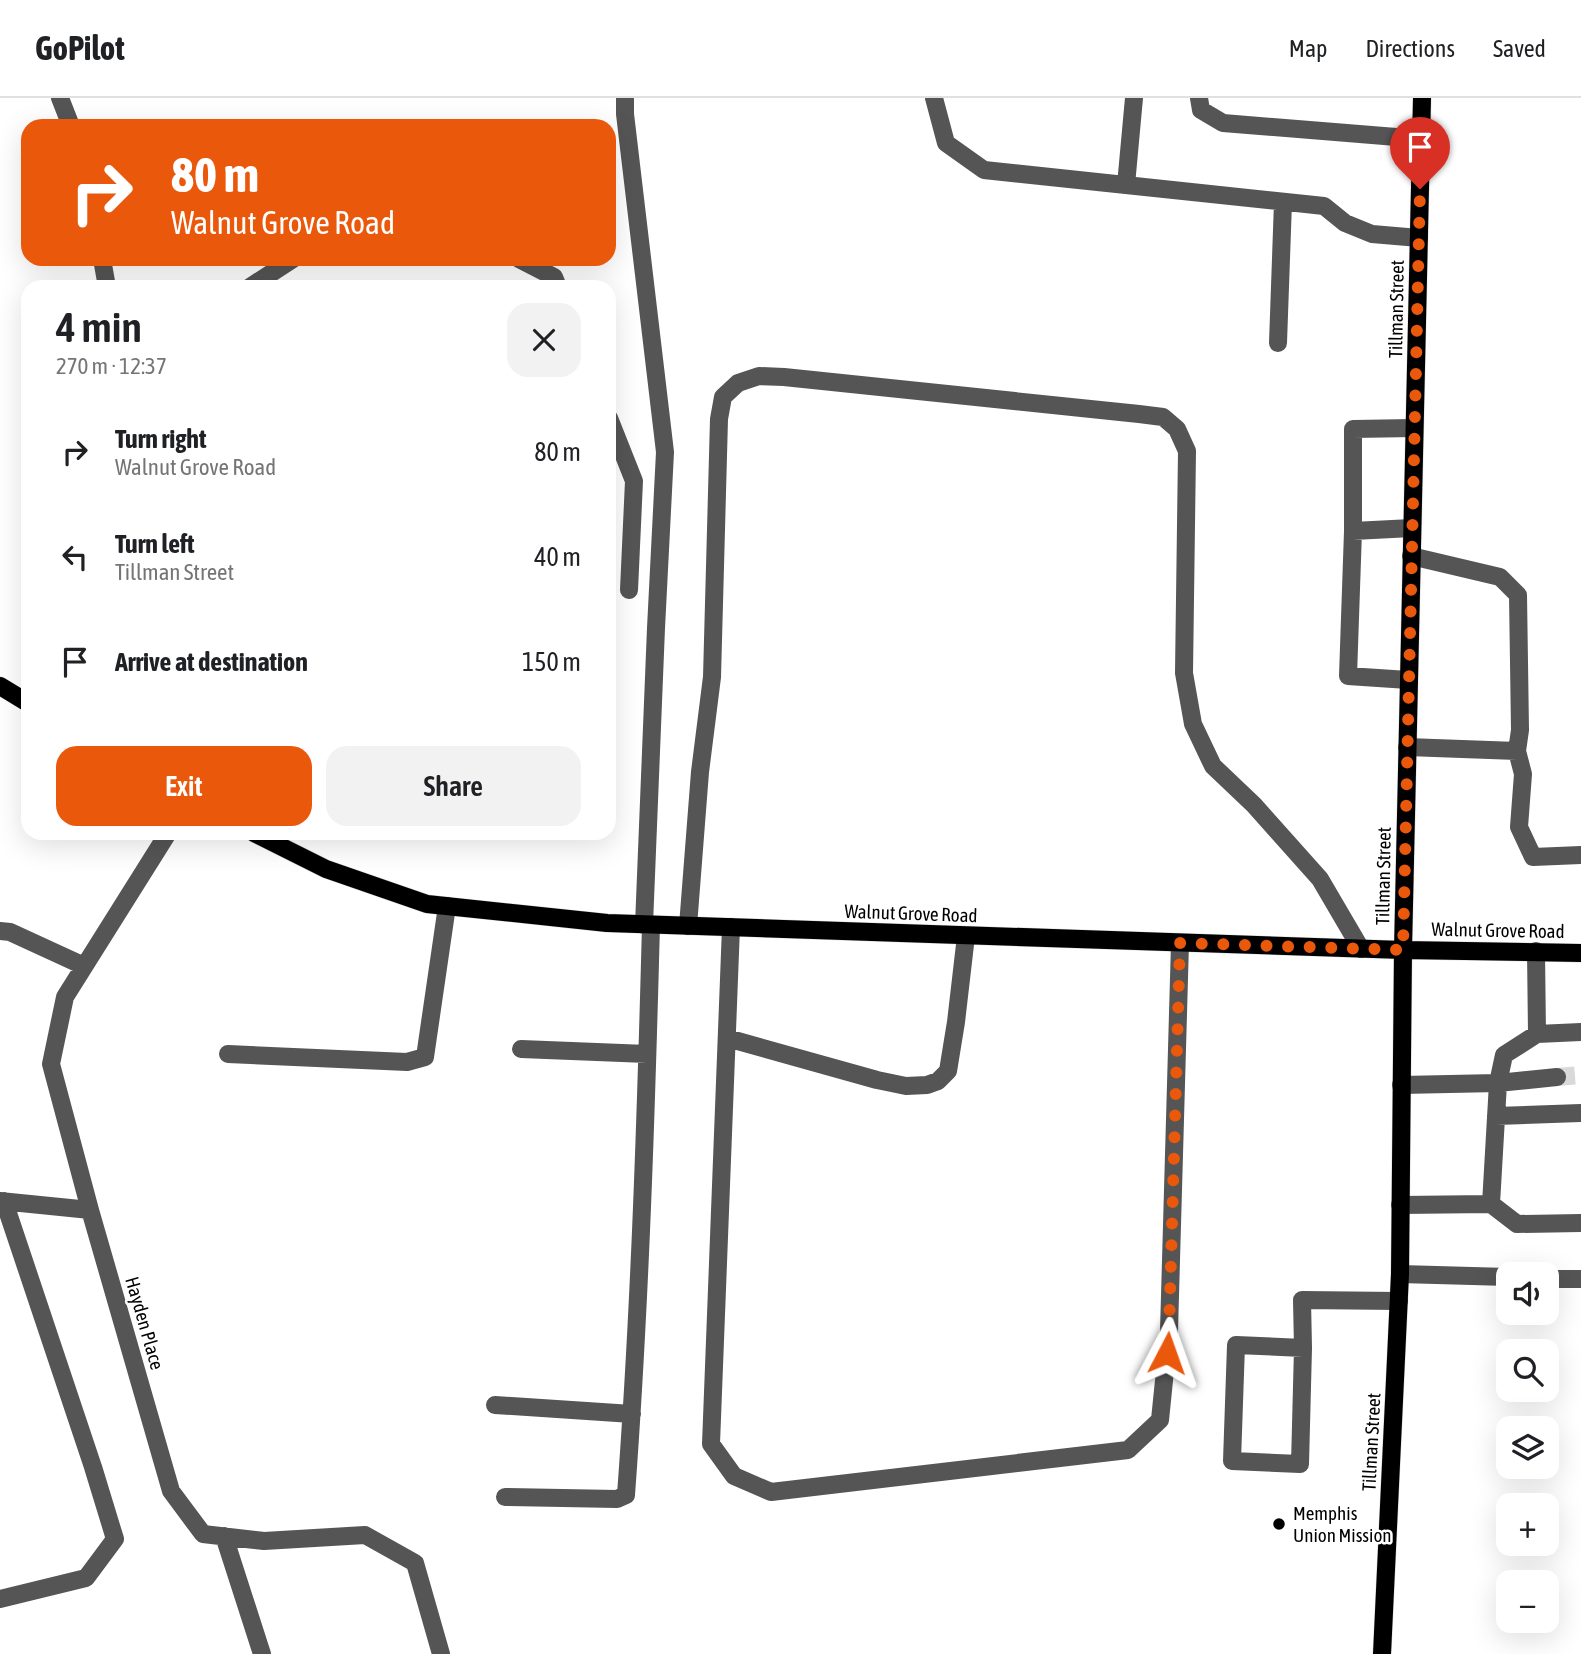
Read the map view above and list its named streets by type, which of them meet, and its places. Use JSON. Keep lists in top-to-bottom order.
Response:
{
  "streets": {
    "main road": ["Tillman Street", "Walnut Grove Road"],
    "street": ["Hayden Place"]
  },
  "crossings": [
    ["Tillman Street", "Walnut Grove Road"]
  ],
  "places": ["Memphis Union Mission"],
  "page": {
    "header": "GoPilot",
    "nav": ["Map", "Directions", "Saved"],
    "turn": ["80 m", "Walnut Grove Road"],
    "heading": ["4 min", "270 m · 12:37"],
    "list": [
      {
        "name": "Turn right",
        "note": "Walnut Grove Road",
        "value": "80 m"
      },
      {
        "name": "Turn left",
        "note": "Tillman Street",
        "value": "40 m"
      },
      {
        "name": "Arrive at destination",
        "value": "150 m"
      }
    ],
    "buttons": ["Exit", "Share"],
    "map_buttons": ["+", "−"]
  }
}
